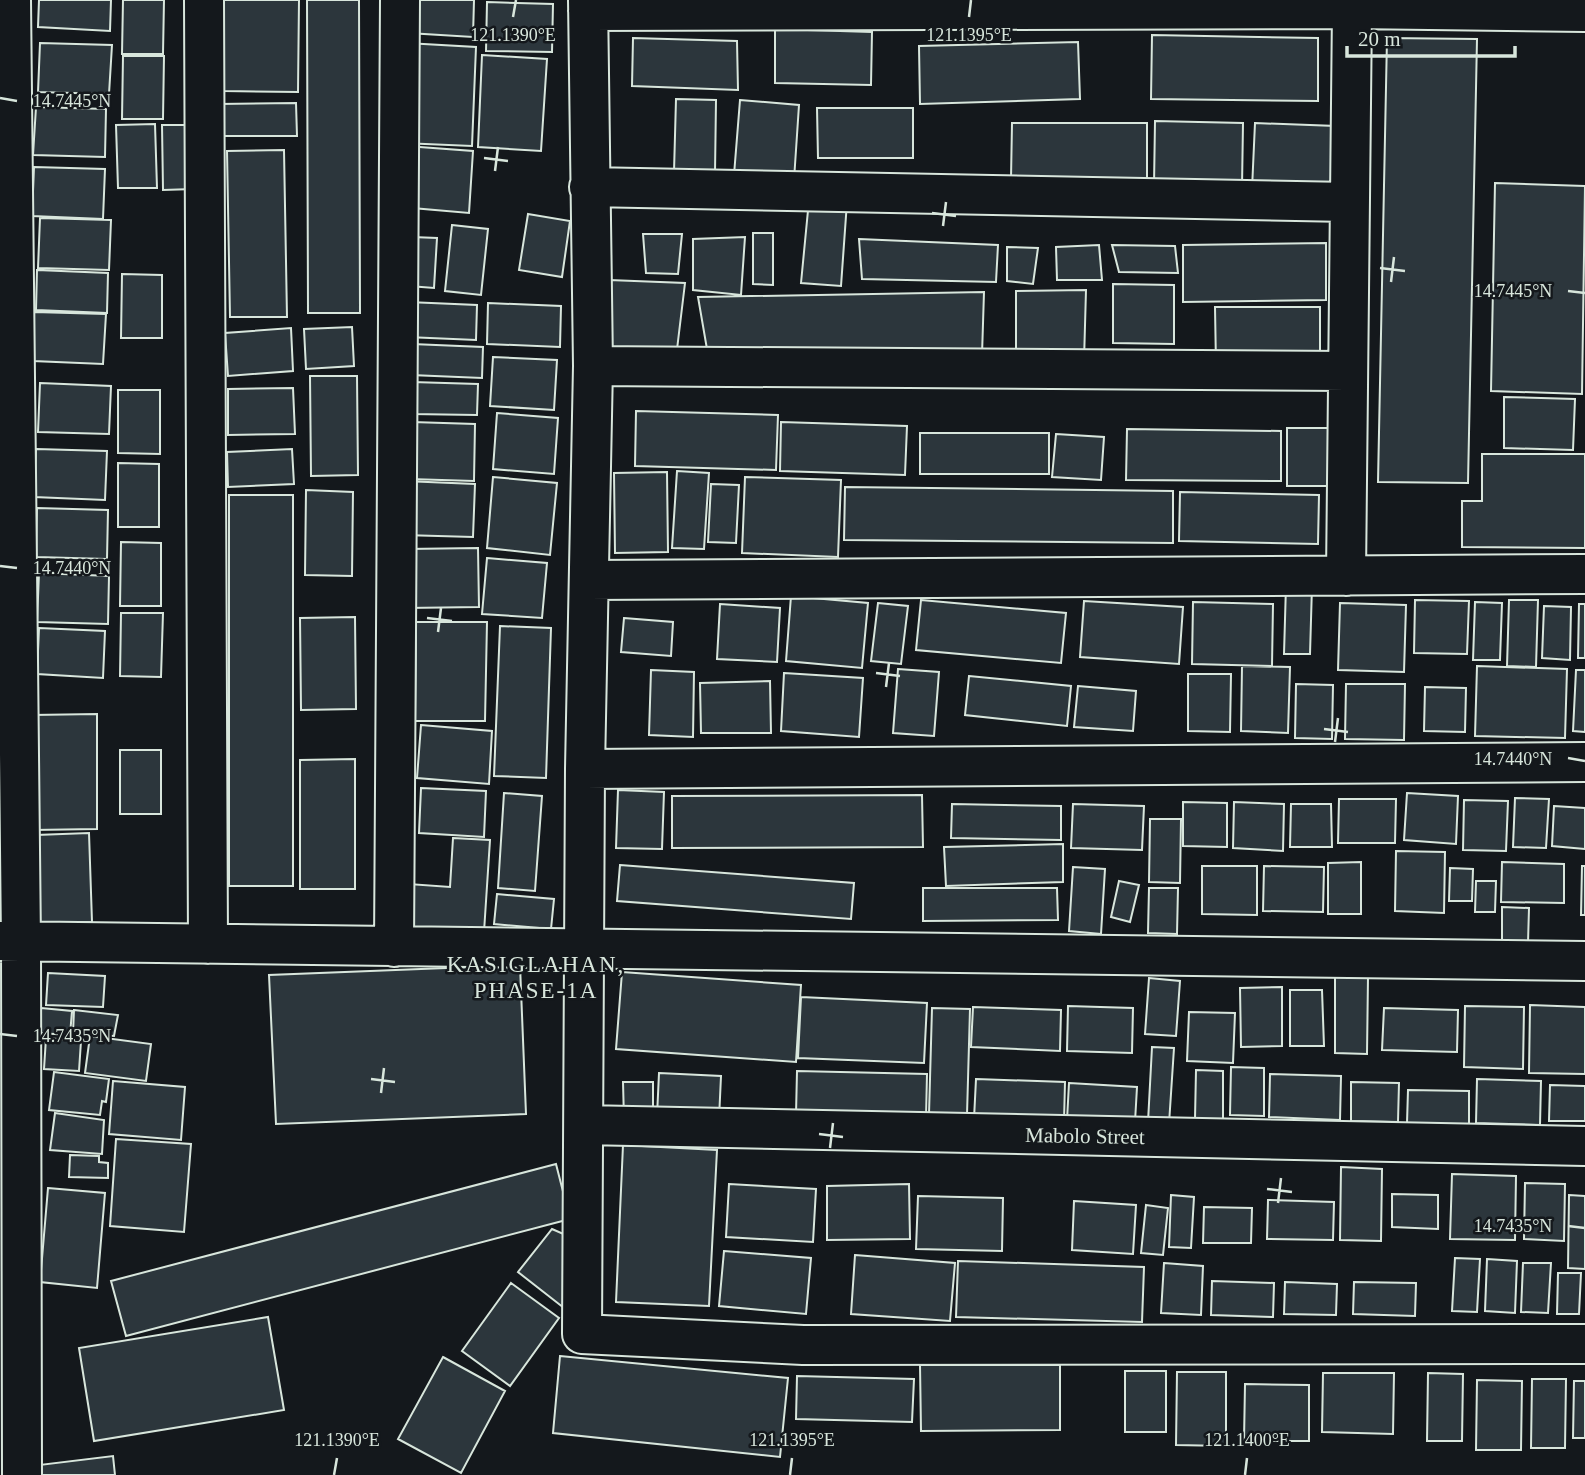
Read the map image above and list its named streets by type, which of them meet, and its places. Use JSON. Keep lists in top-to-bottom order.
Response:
{
  "streets": {
    "street": ["Mabolo Street"]
  },
  "districts": ["KASIGLAHAN, PHASE-1A"],
  "scale_bar": "20 m",
  "coordinates": [
    "121.1390°E",
    "121.1395°E",
    "14.7445°N",
    "14.7440°N",
    "14.7435°N",
    "121.1400°E"
  ]
}
